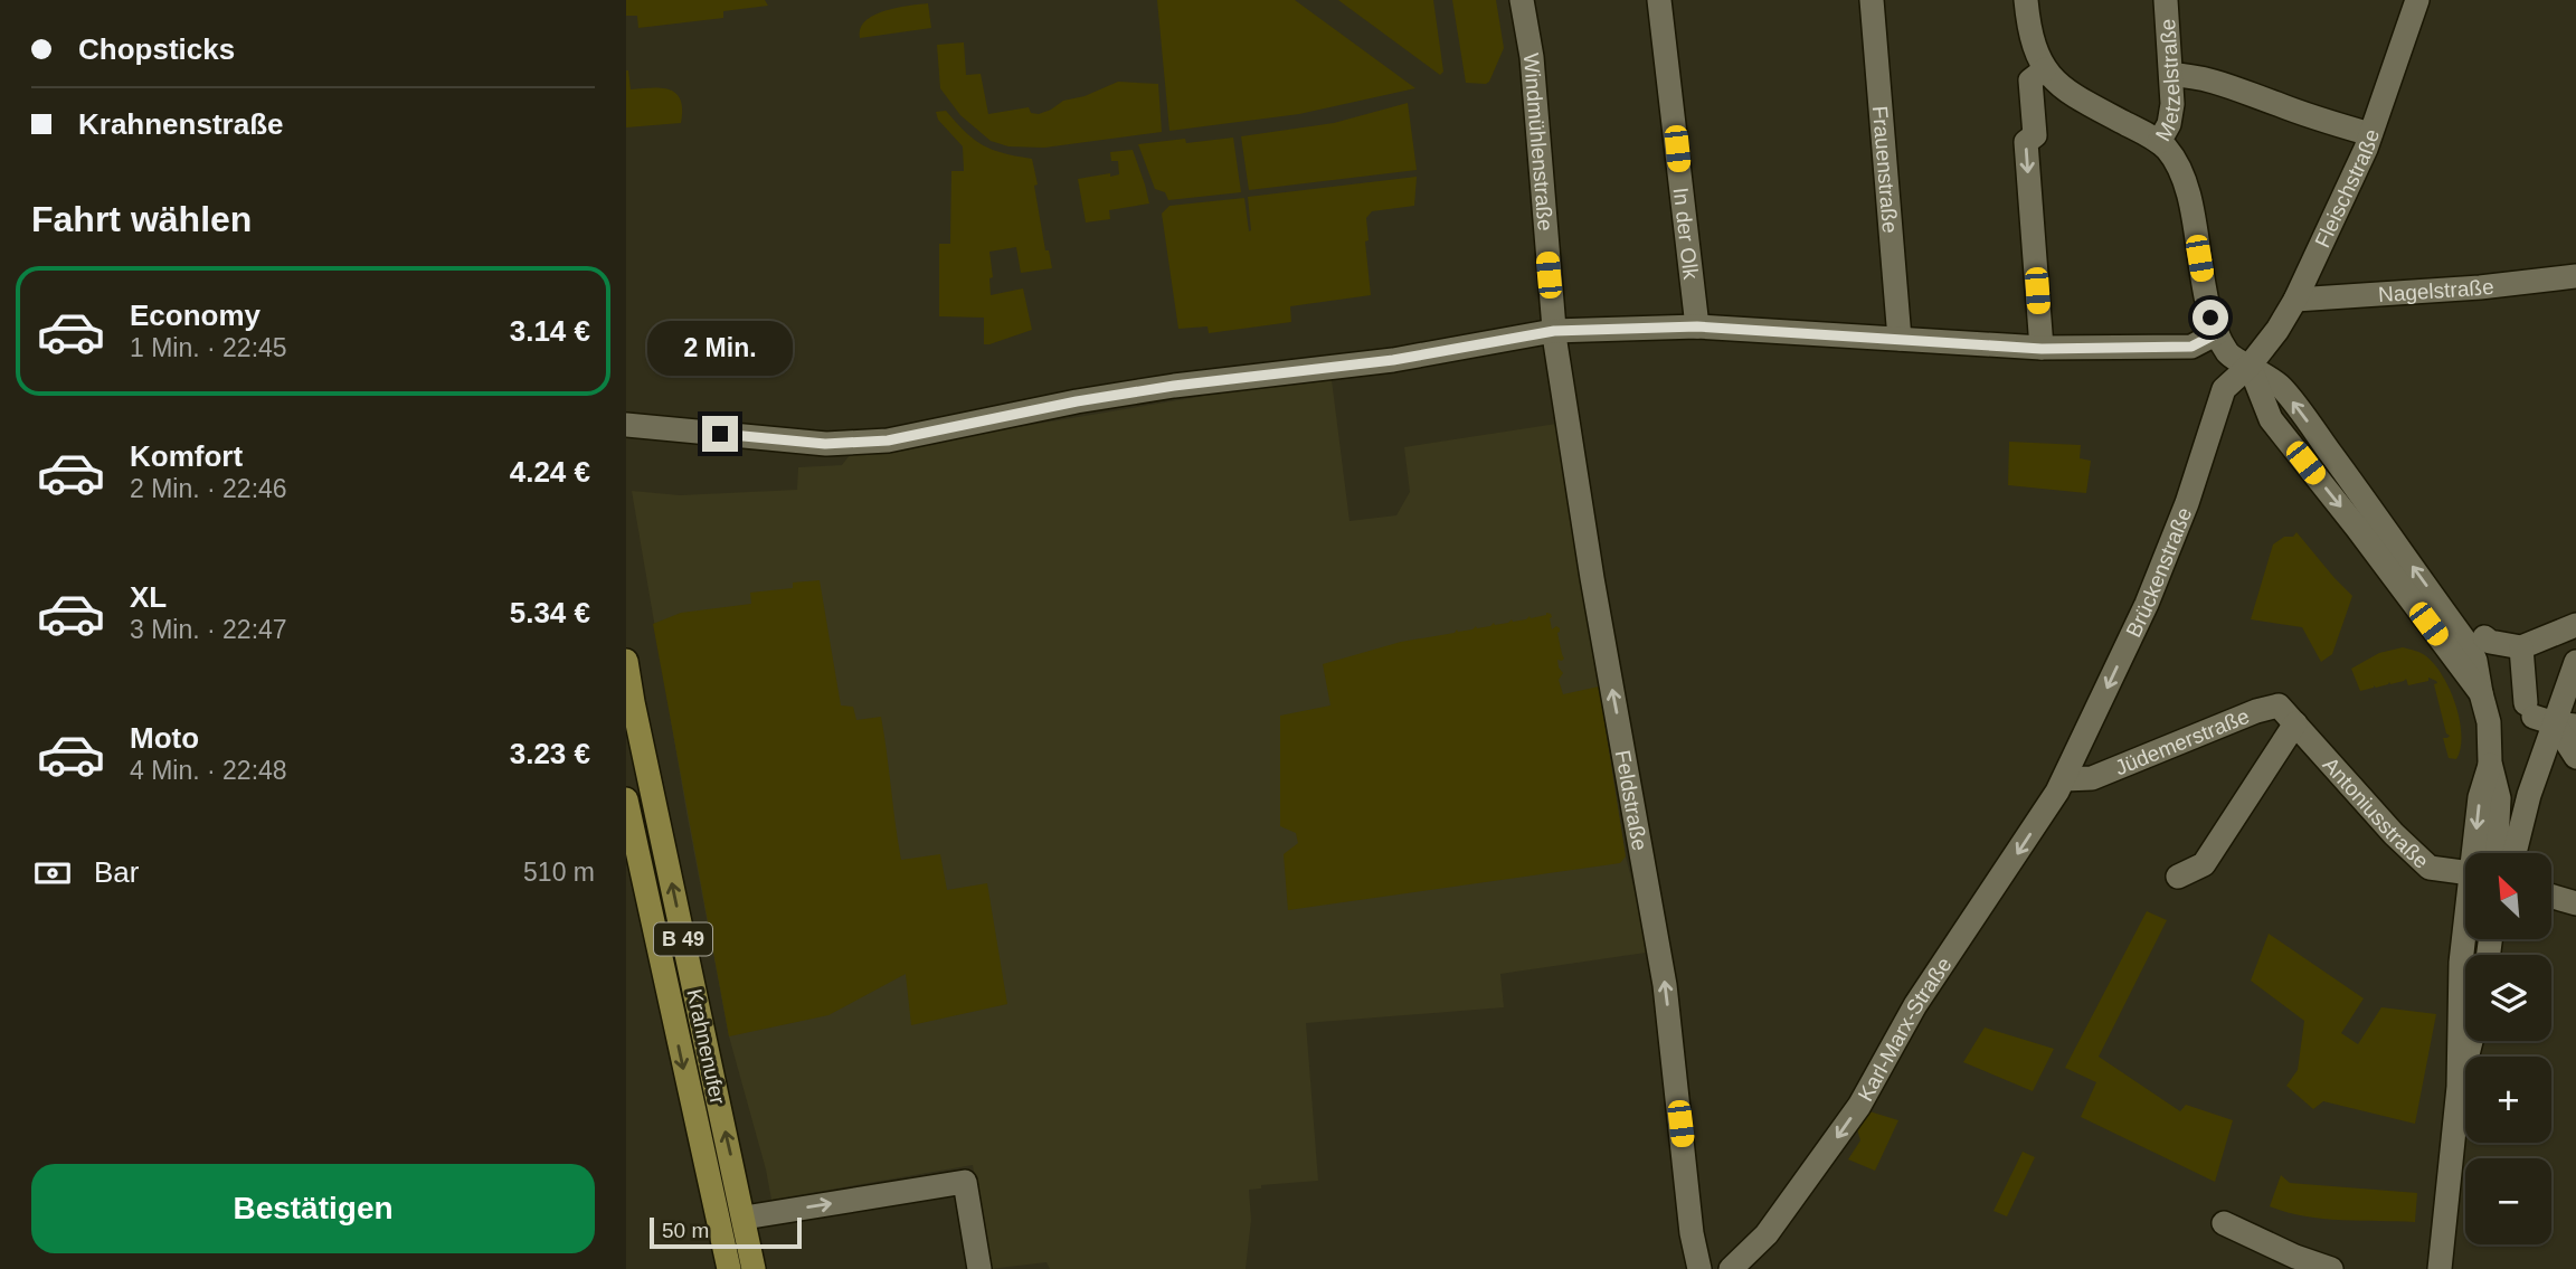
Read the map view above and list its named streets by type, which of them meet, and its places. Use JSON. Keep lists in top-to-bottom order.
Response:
{
  "streets": {
    "main road": ["B 49", "Krahnenufer"],
    "street": [
      "Metzelstraße",
      "Windmühlenstraße",
      "Frauenstraße",
      "Fleischstraße",
      "In der Olk",
      "Nagelstraße",
      "Brückenstraße",
      "Jüdemerstraße",
      "Feldstraße",
      "Antoniusstraße",
      "Karl-Marx-Straße"
    ]
  },
  "crossings": [
    ["Metzelstraße", "Fleischstraße"],
    ["Metzelstraße", "Brückenstraße"],
    ["Windmühlenstraße", "Feldstraße"],
    ["Fleischstraße", "Nagelstraße"],
    ["Fleischstraße", "Brückenstraße"],
    ["Brückenstraße", "Jüdemerstraße"],
    ["Brückenstraße", "Karl-Marx-Straße"],
    ["Jüdemerstraße", "Antoniusstraße"],
    ["Jüdemerstraße", "Karl-Marx-Straße"]
  ],
  "one_way": ["Feldstraße", "Karl-Marx-Straße"],
  "scale_bar": "50 m",
  "north": "top left",
  "page": {
    "banner": ["Chopsticks", "Krahnenstraße"],
    "heading": "Fahrt wählen",
    "list": [
      {
        "name": "Economy",
        "note": "1 Min. · 22:45",
        "value": "3.14 €"
      },
      {
        "name": "Komfort",
        "note": "2 Min. · 22:46",
        "value": "4.24 €"
      },
      {
        "name": "XL",
        "note": "3 Min. · 22:47",
        "value": "5.34 €"
      },
      {
        "name": "Moto",
        "note": "4 Min. · 22:48",
        "value": "3.23 €"
      }
    ],
    "bubble": "2 Min.",
    "pay": ["Bar", "510 m"],
    "map_buttons": ["+", "−"],
    "buttons": "Bestätigen",
    "scale": "50 m"
  }
}
